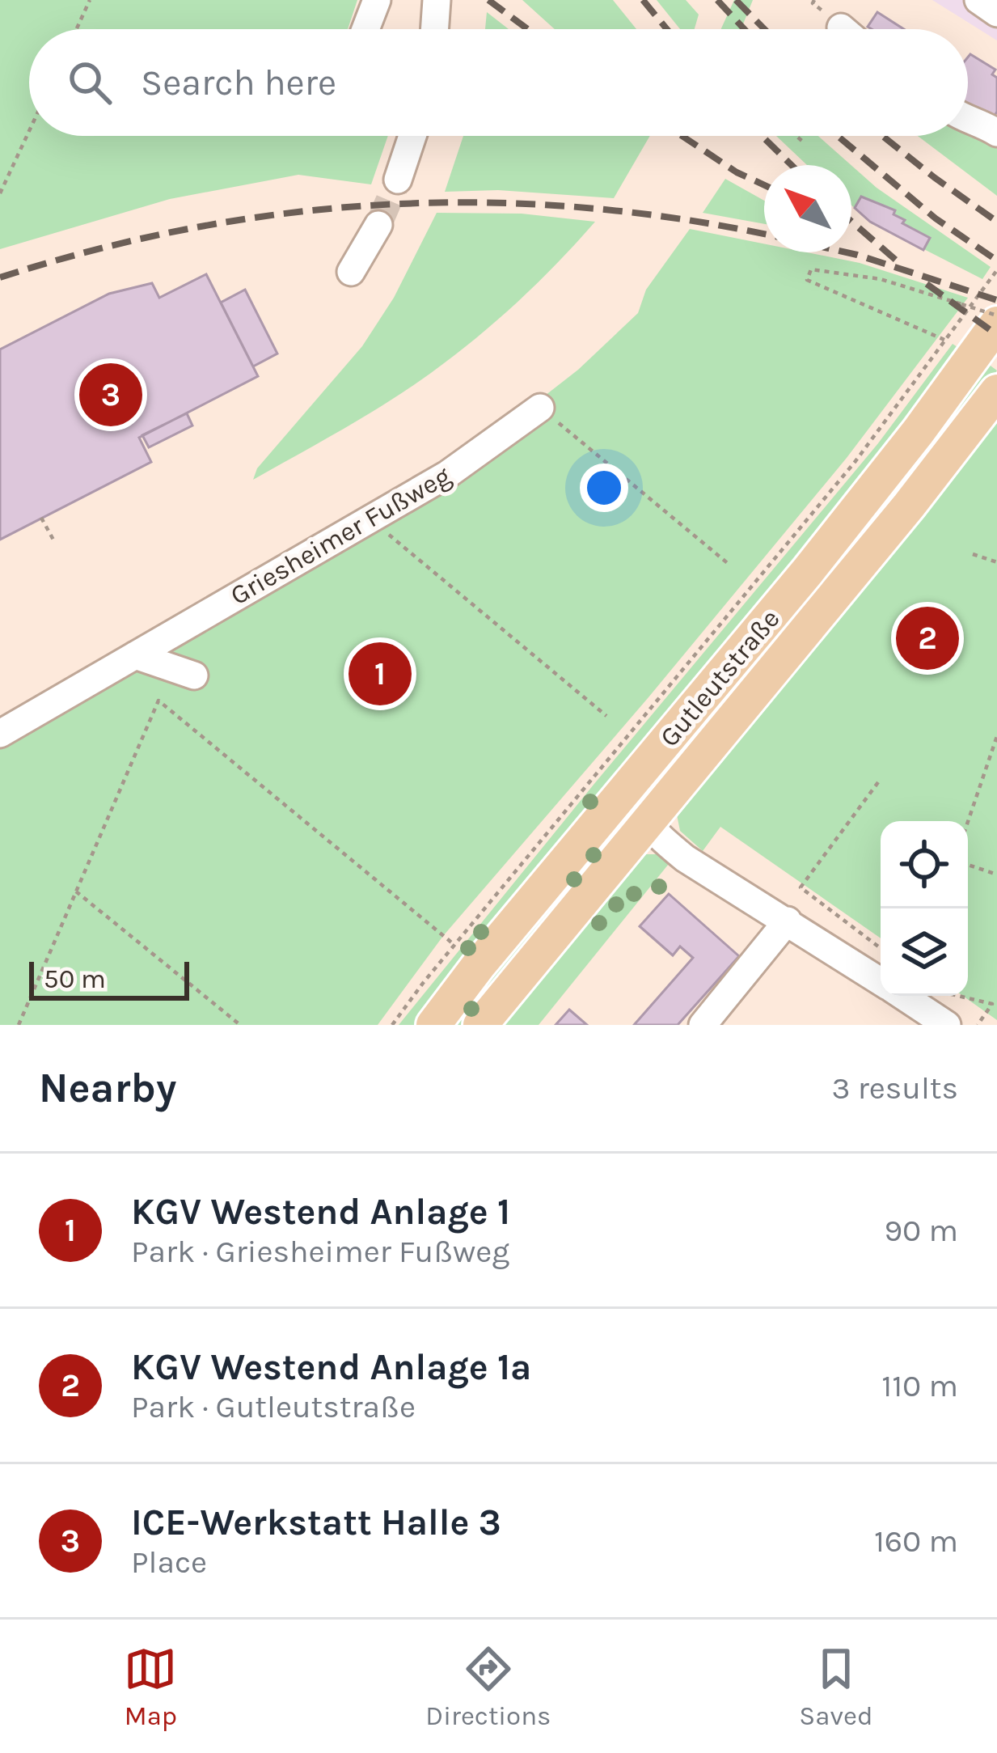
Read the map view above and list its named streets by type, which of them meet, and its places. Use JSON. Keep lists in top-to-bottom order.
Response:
{
  "streets": {
    "main road": ["Gutleutstraße"],
    "street": ["Griesheimer Fußweg"]
  },
  "scale_bar": "50 m",
  "north": "top left",
  "page": {
    "search": "Search here",
    "pins": ["3", "2", "1"],
    "scale": "50 m",
    "heading": ["Nearby", "3 results"],
    "list": [
      {
        "mark": "1",
        "name": "KGV Westend Anlage 1",
        "note": "Park · Griesheimer Fußweg",
        "value": "90 m"
      },
      {
        "mark": "2",
        "name": "KGV Westend Anlage 1a",
        "note": "Park · Gutleutstraße",
        "value": "110 m"
      },
      {
        "mark": "3",
        "name": "ICE-Werkstatt Halle 3",
        "note": "Place",
        "value": "160 m"
      }
    ],
    "nav": ["Map", "Directions", "Saved"]
  }
}
